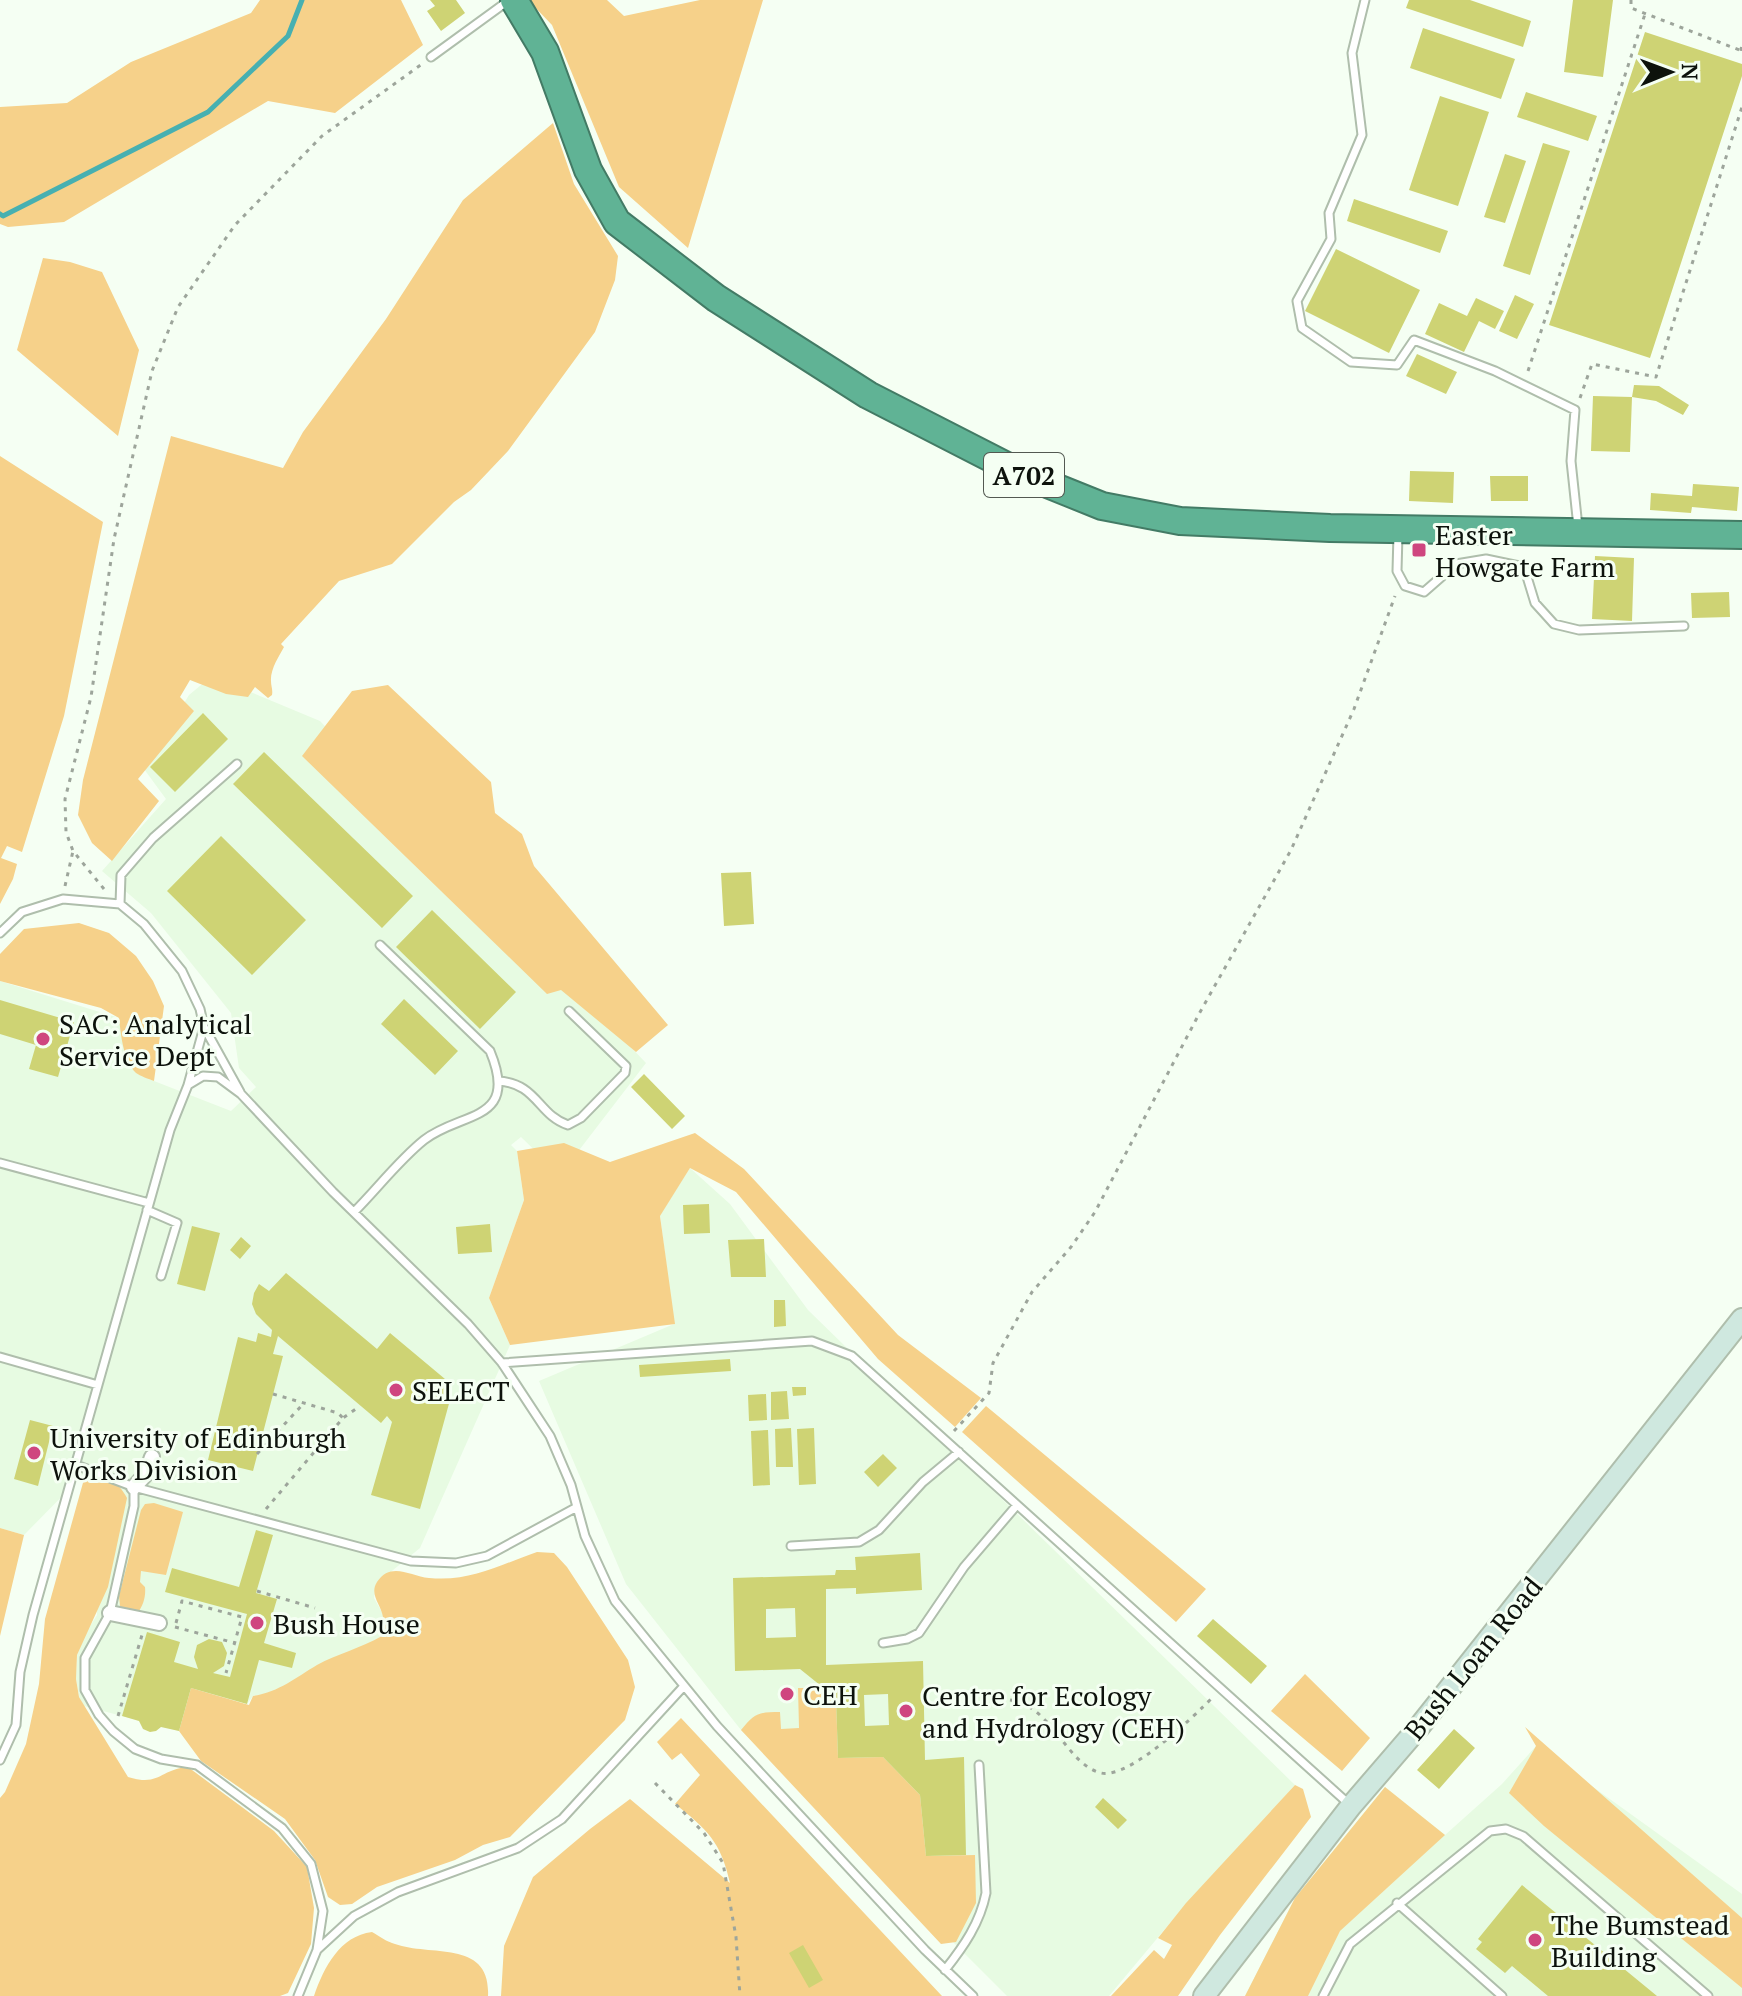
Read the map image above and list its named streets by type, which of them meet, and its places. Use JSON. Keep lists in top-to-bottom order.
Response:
{
  "streets": {
    "highway": ["A702"],
    "street": ["Bush Loan Road"]
  },
  "places": {
    "transit": ["Easter Howgate Farm"],
    "other": [
      "SAC: Analytical Service Dept",
      "SELECT",
      "University of Edinburgh Works Division",
      "Bush House",
      "CEH",
      "Centre for Ecology and Hydrology (CEH)",
      "The Bumstead Building"
    ]
  },
  "north": "right"
}
